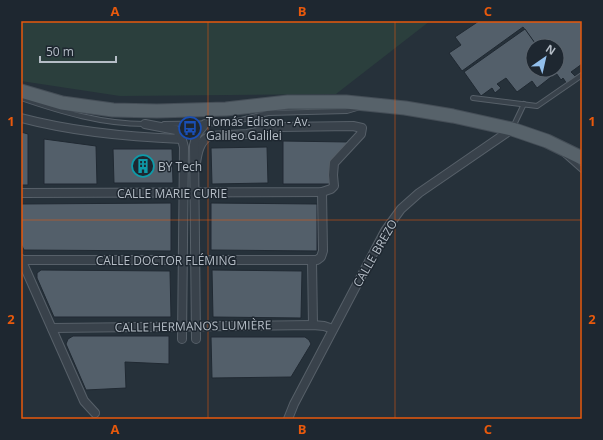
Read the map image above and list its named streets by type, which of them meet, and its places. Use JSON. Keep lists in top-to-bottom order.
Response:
{
  "streets": {
    "street": [
      "CALLE MARIE CURIE",
      "CALLE BREZO",
      "CALLE DOCTOR FLÉMING",
      "CALLE HERMANOS LUMIÈRE"
    ]
  },
  "crossings": [
    ["CALLE BREZO", "CALLE HERMANOS LUMIÈRE"]
  ],
  "places": {
    "bus stop": ["Tomás Edison - Av. Galileo Galilei"],
    "building": ["BY Tech"]
  },
  "scale_bar": "50 m",
  "north": "top right",
  "grid": {
    "columns": ["A", "B", "C"],
    "rows": ["1", "2"]
  }
}
